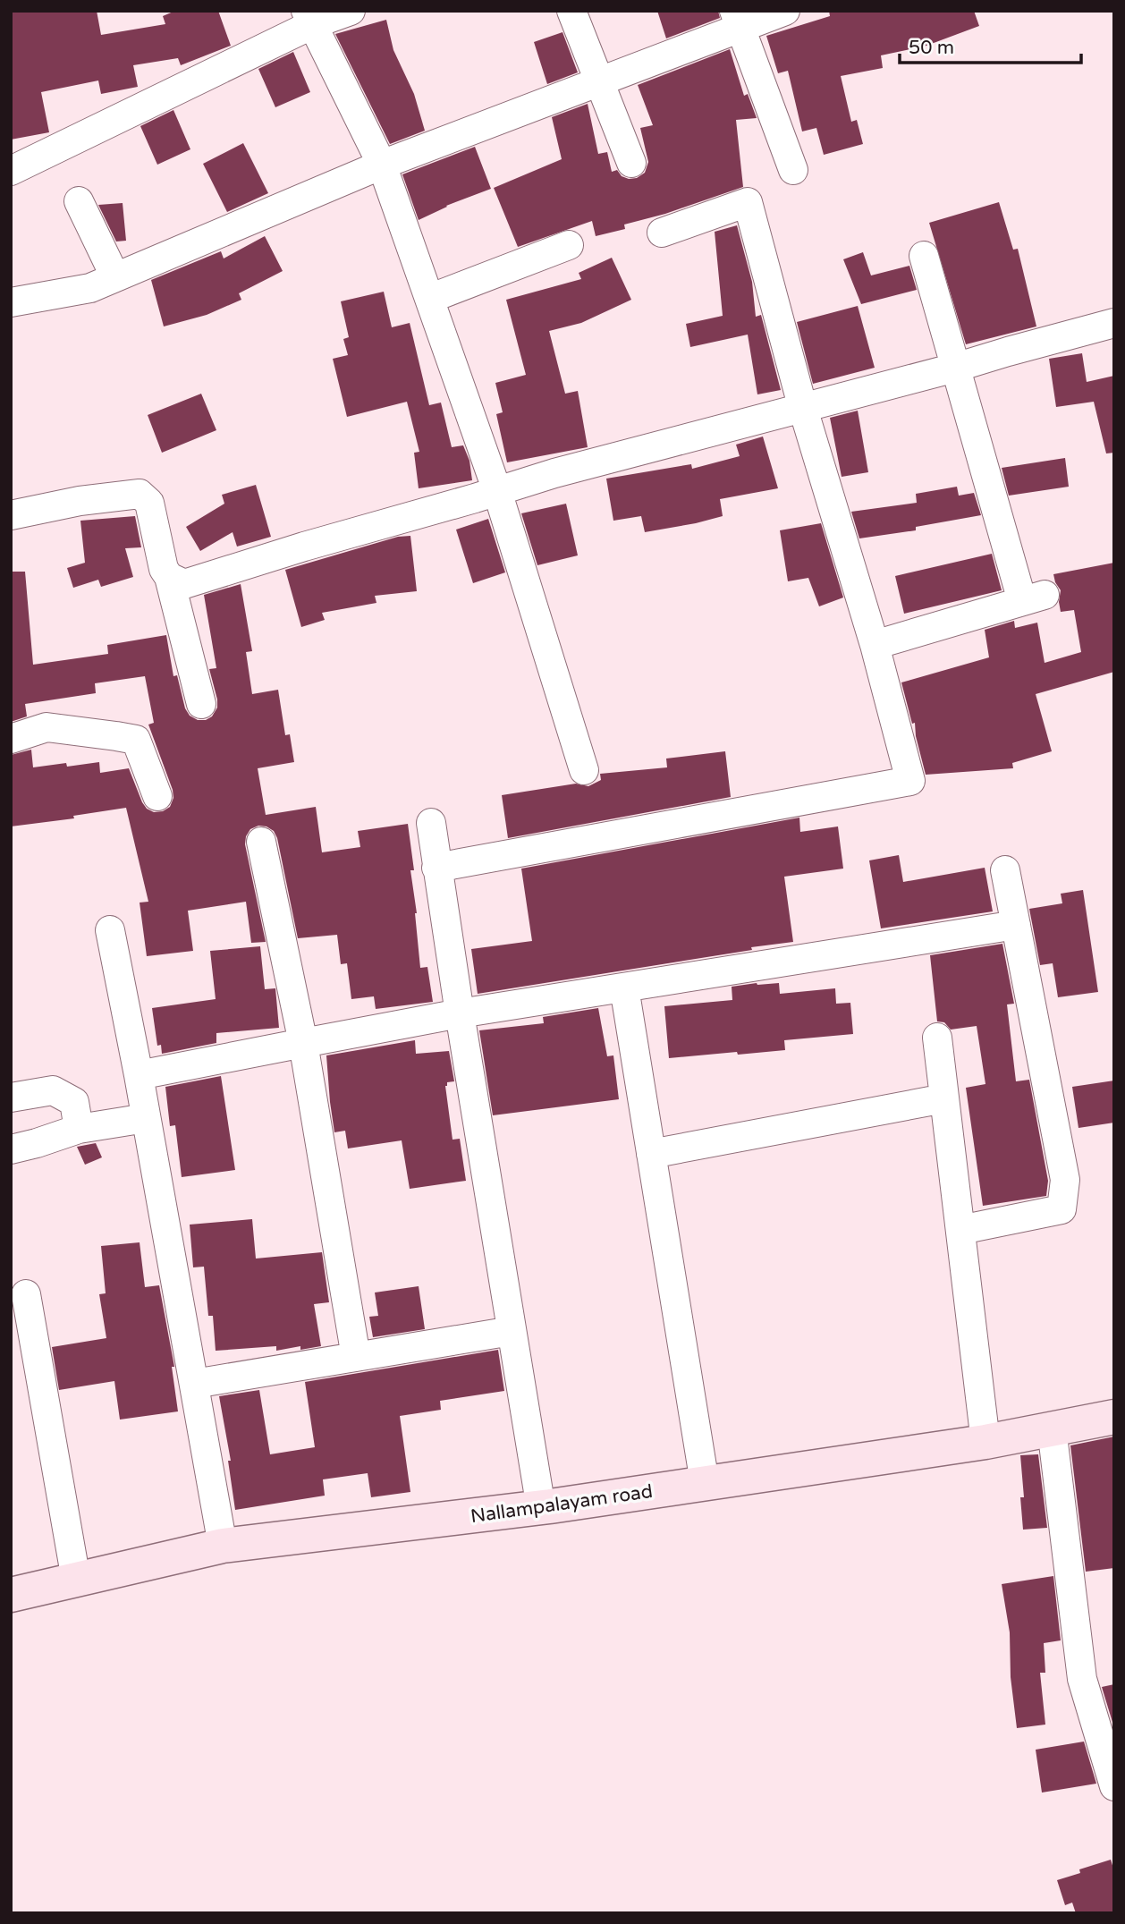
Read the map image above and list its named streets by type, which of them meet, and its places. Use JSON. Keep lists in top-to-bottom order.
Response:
{
  "streets": {
    "street": ["Nallampalayam road"]
  },
  "scale_bar": "50 m"
}
